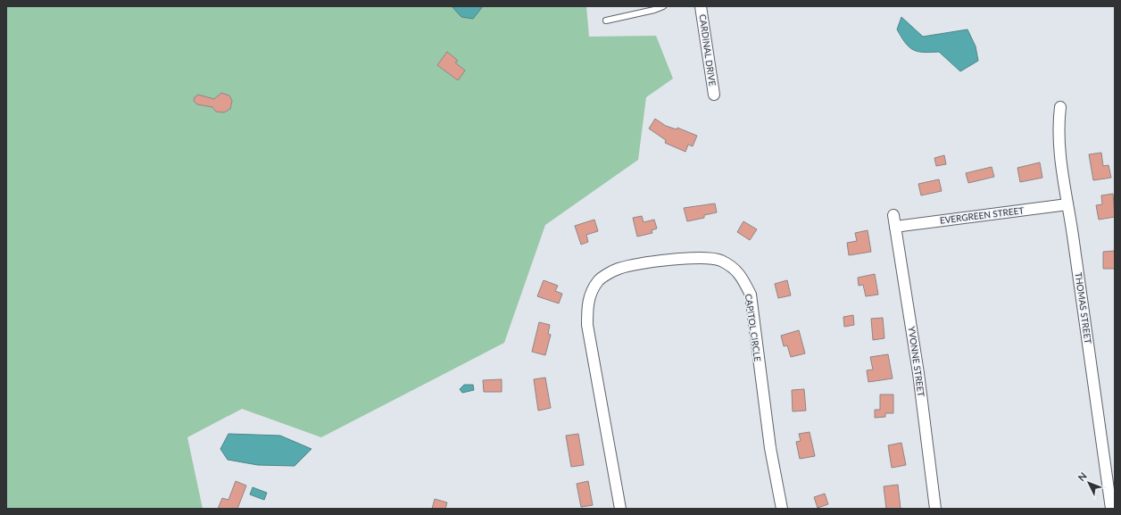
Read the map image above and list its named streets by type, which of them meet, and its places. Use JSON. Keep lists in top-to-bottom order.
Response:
{
  "streets": {
    "street": [
      "CARDINAL DRIVE",
      "EVERGREEN STREET",
      "THOMAS STREET",
      "CAPITOL CIRCLE",
      "YVONNE STREET"
    ]
  },
  "crossings": [
    ["EVERGREEN STREET", "THOMAS STREET"],
    ["EVERGREEN STREET", "YVONNE STREET"]
  ],
  "north": "top left"
}
